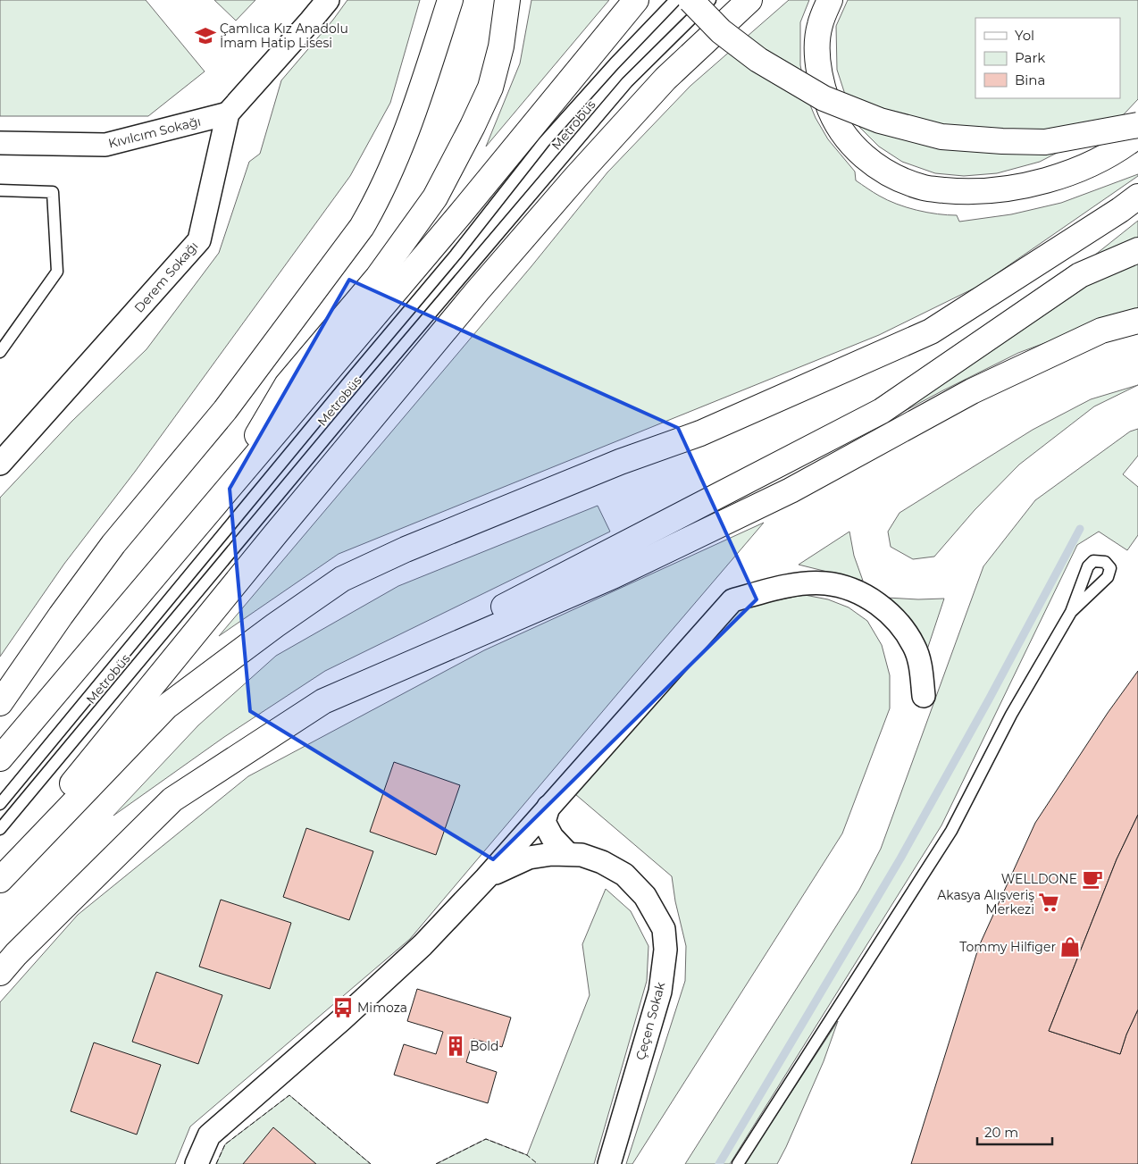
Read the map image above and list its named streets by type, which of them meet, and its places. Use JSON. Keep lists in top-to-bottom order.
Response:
{
  "streets": {
    "street": ["Kıvılcım Sokağı", "Derem Sokağı", "Çeçen Sokak"],
    "lane": ["Metrobüs"]
  },
  "crossings": [
    ["Kıvılcım Sokağı", "Derem Sokağı"]
  ],
  "places": {
    "school or university": ["Çamlıca Kız Anadolu İmam Hatip Lisesi"],
    "cafe": ["WELLDONE"],
    "supermarket": ["Akasya Alışveriş Merkezi"],
    "shop": ["Tommy Hilfiger"],
    "bus stop": ["Mimoza"],
    "building": ["Bold"]
  },
  "legend": ["Yol", "Park", "Bina"],
  "scale_bar": "20 m"
}
